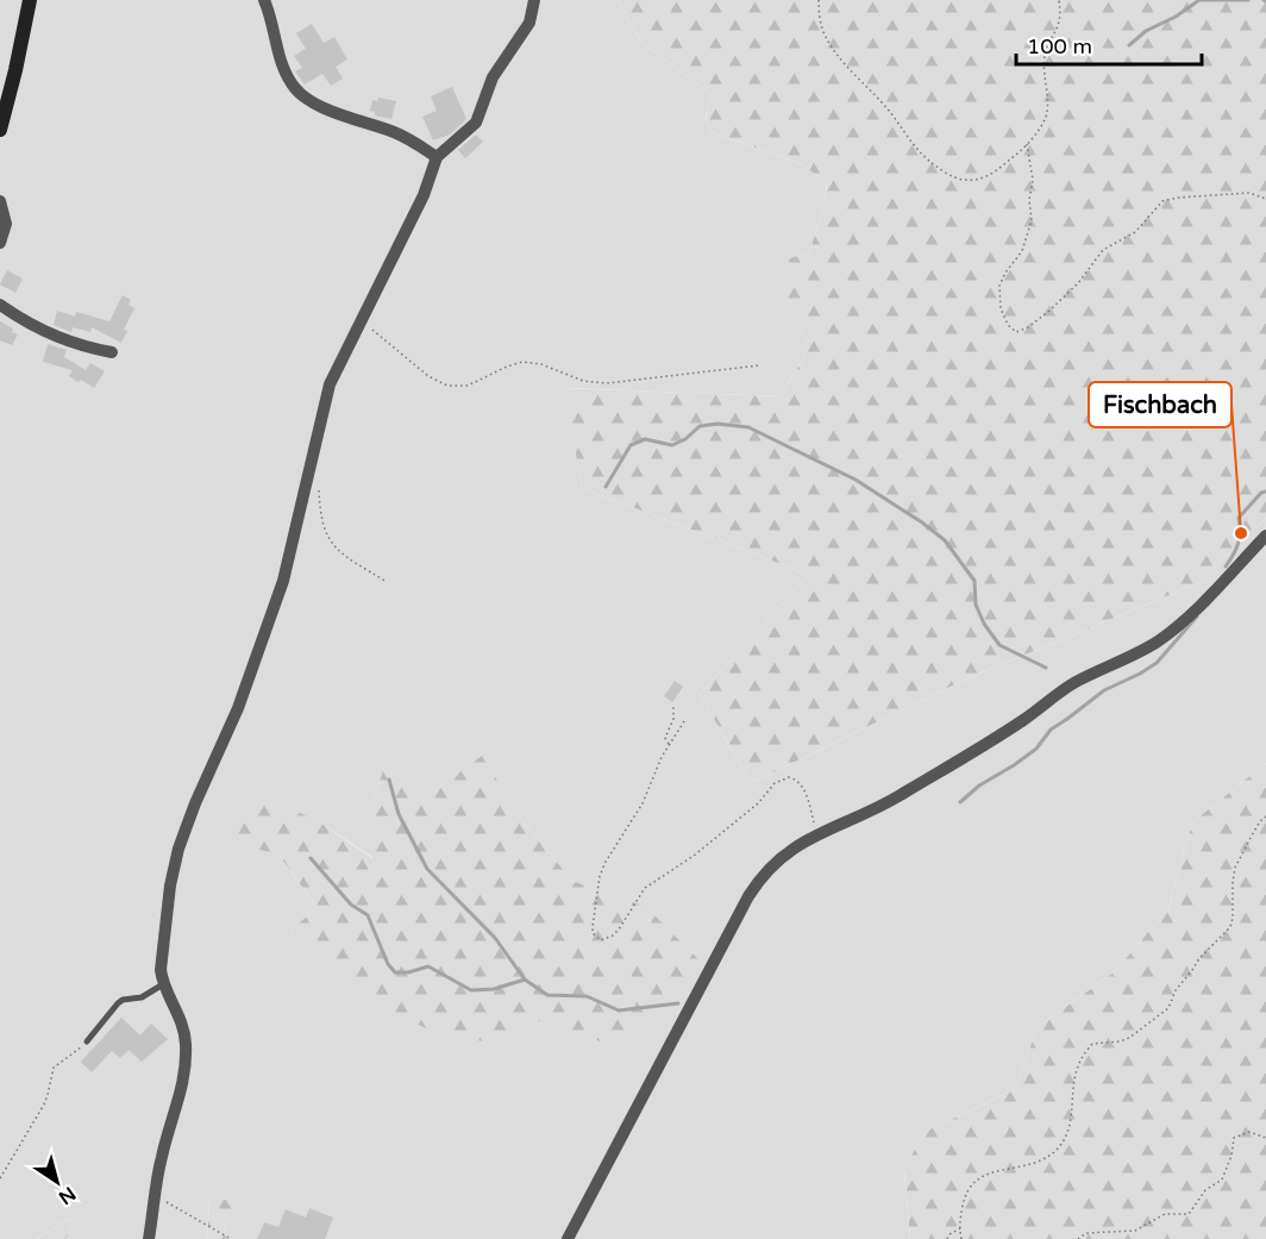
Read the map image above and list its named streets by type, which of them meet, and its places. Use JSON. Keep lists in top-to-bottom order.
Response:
{
  "places": ["Fischbach"],
  "scale_bar": "100 m",
  "north": "bottom right"
}
